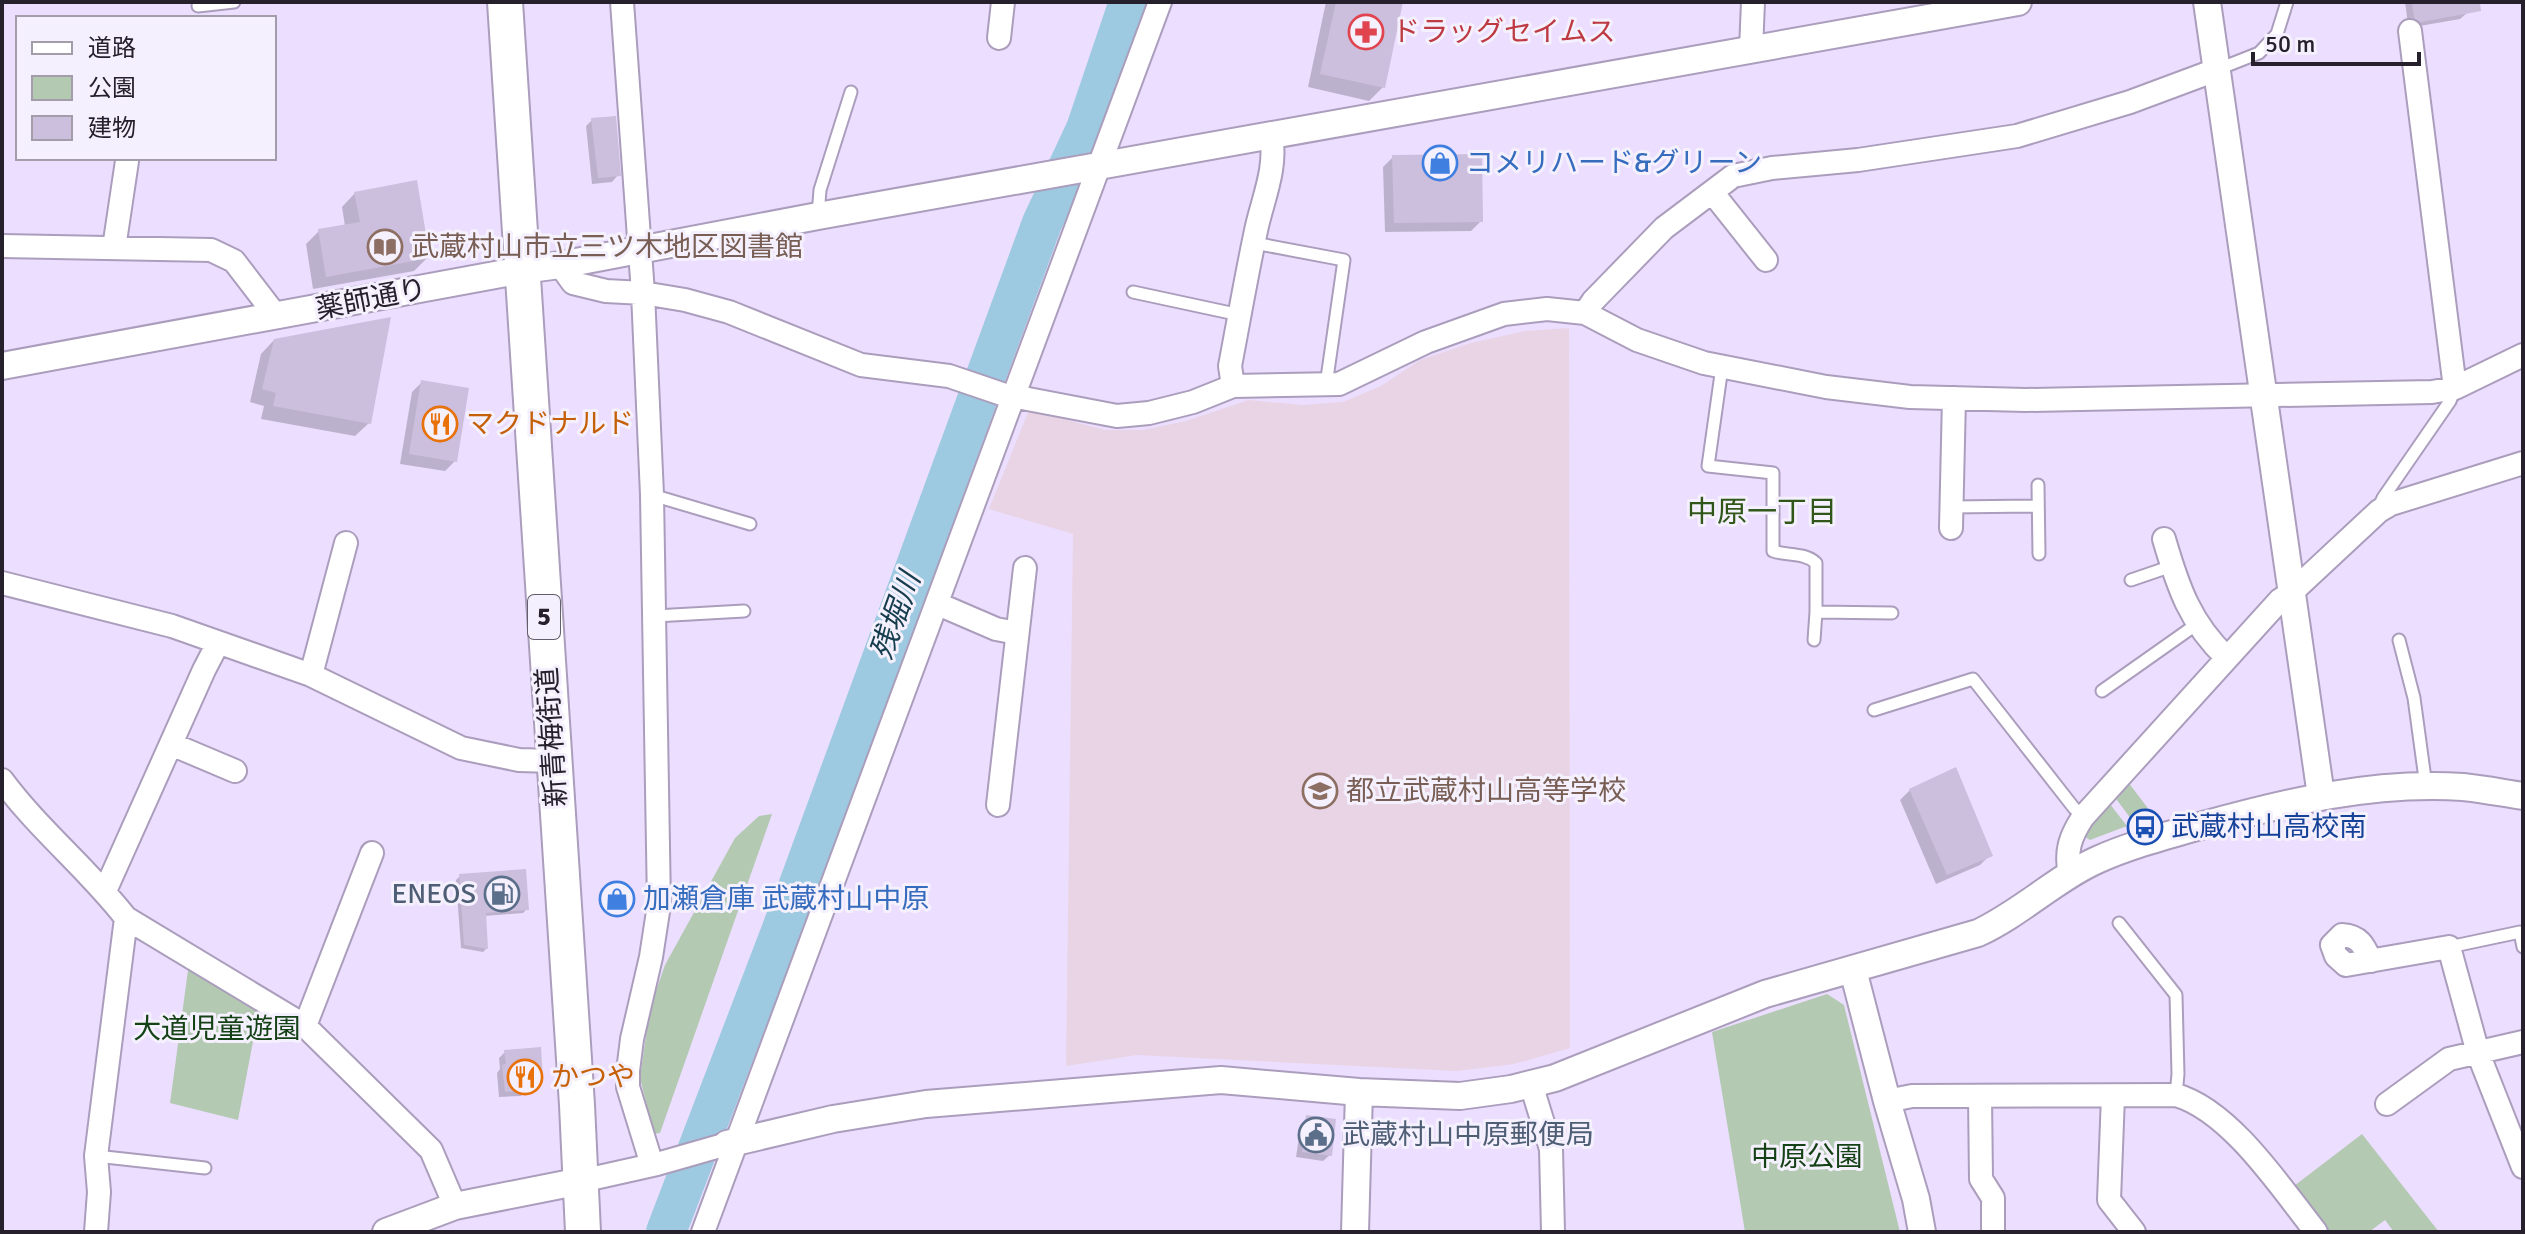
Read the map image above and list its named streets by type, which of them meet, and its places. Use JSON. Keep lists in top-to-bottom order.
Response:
{
  "streets": {
    "main road": ["5", "新青梅街道"],
    "street": ["薬師通り"]
  },
  "crossings": [
    ["薬師通り", "新青梅街道"]
  ],
  "districts": ["中原一丁目"],
  "water": ["残堀川"],
  "parks": ["大道児童遊園", "中原公園"],
  "places": {
    "pharmacy": ["ドラッグセイムス"],
    "shop": ["コメリハード&グリーン", "加瀬倉庫 武蔵村山中原"],
    "library": ["武蔵村山市立三ツ木地区図書館"],
    "restaurant": ["マクドナルド", "かつや"],
    "school or university": ["都立武蔵村山高等学校"],
    "bus stop": ["武蔵村山高校南"],
    "fuel station": ["ENEOS"],
    "public building": ["武蔵村山中原郵便局"]
  },
  "legend": ["道路", "公園", "建物"],
  "scale_bar": "50 m"
}
